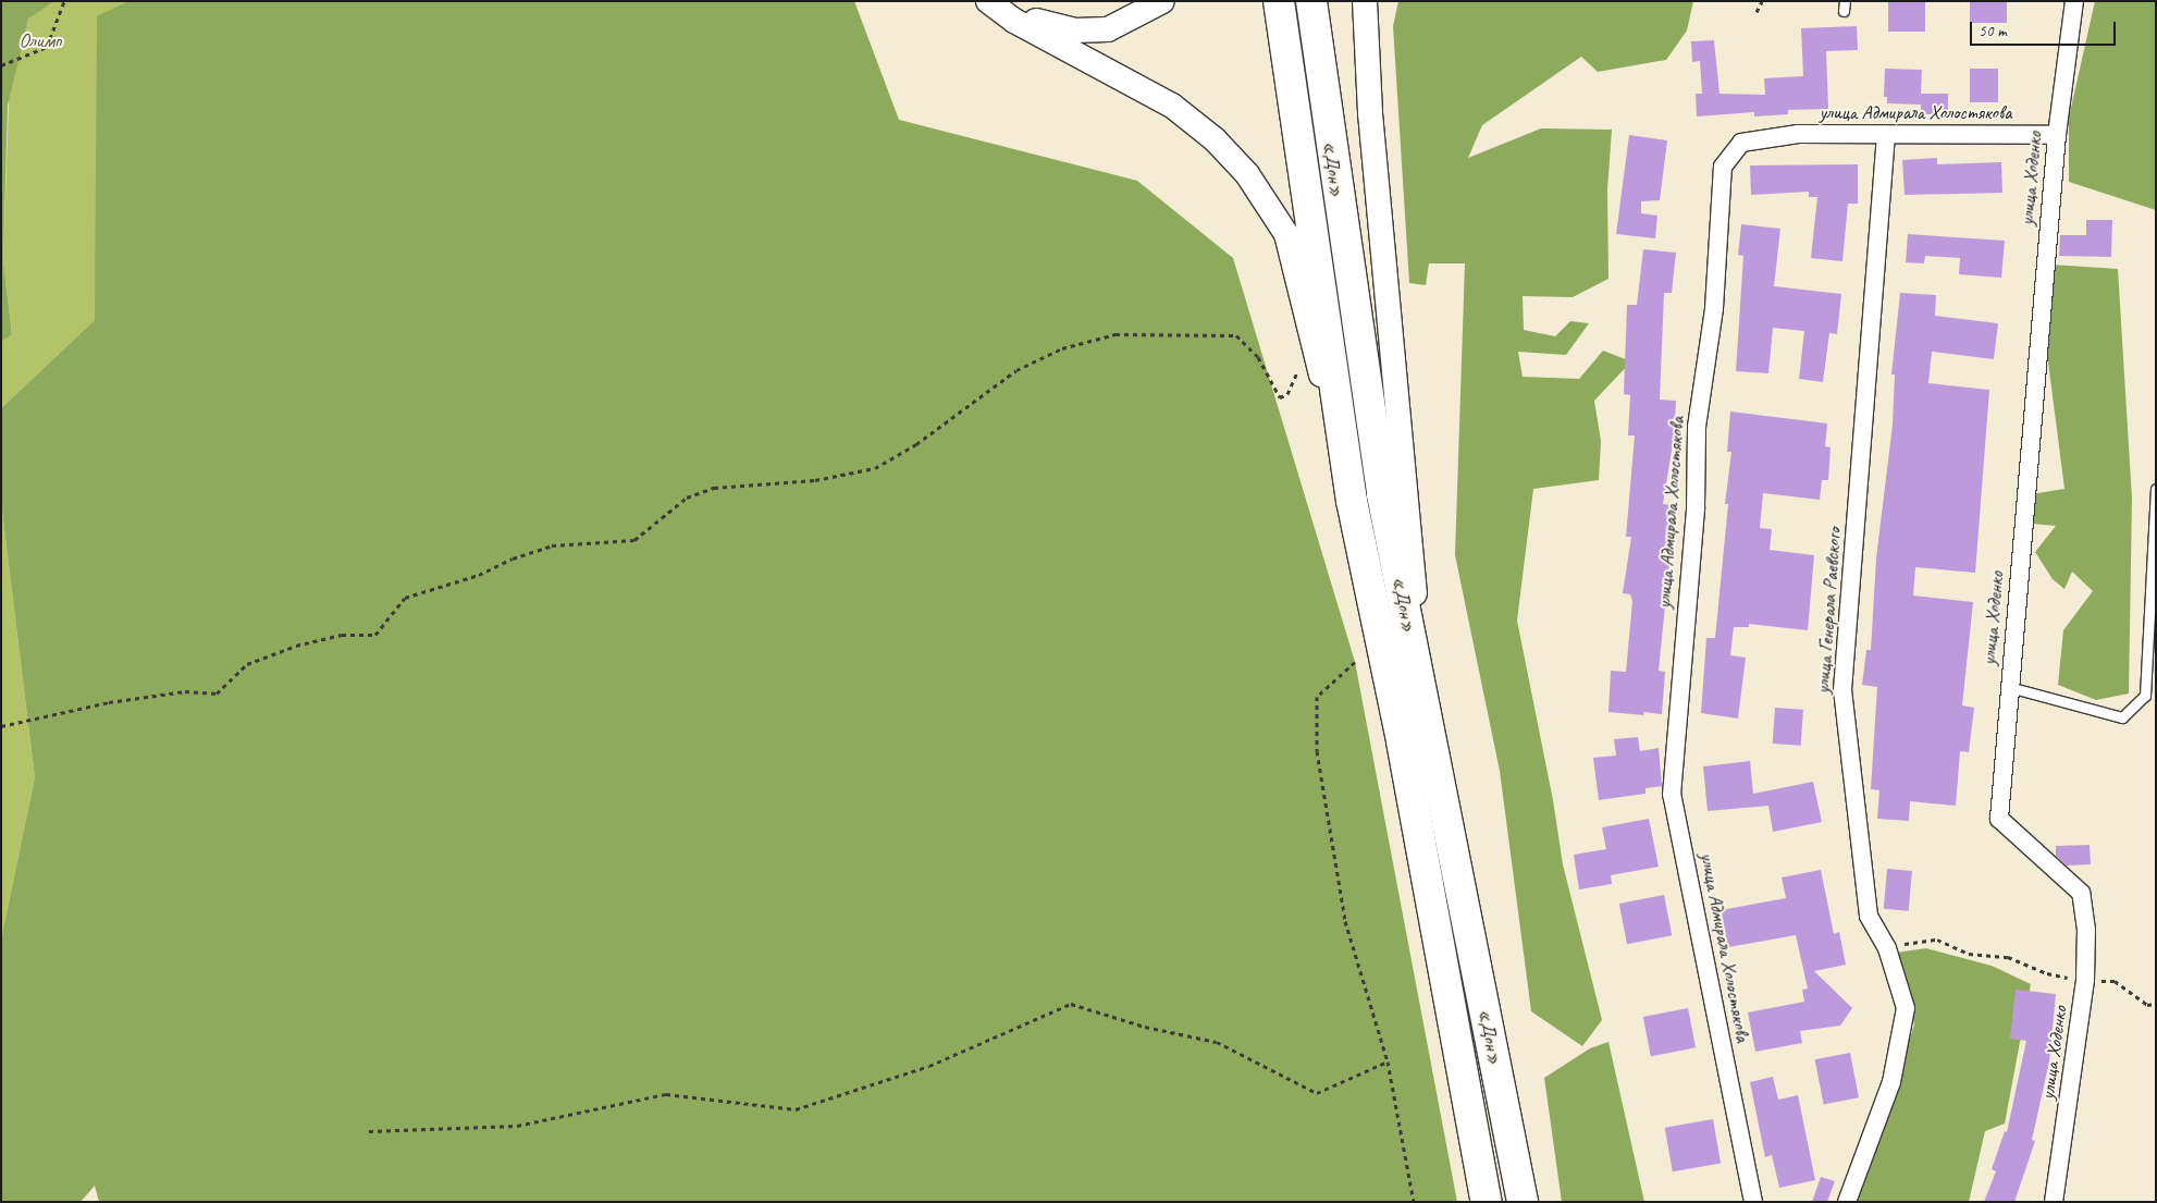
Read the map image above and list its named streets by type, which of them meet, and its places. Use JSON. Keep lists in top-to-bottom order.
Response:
{
  "streets": {
    "highway": ["«Дон»"],
    "street": ["улица Адмирала Холостякова", "улица Ходенко", "улица Генерала Раевского"]
  },
  "crossings": [
    ["улица Адмирала Холостякова", "улица Ходенко"],
    ["улица Адмирала Холостякова", "улица Генерала Раевского"]
  ],
  "parks": ["Олимп"],
  "scale_bar": "50 m"
}
